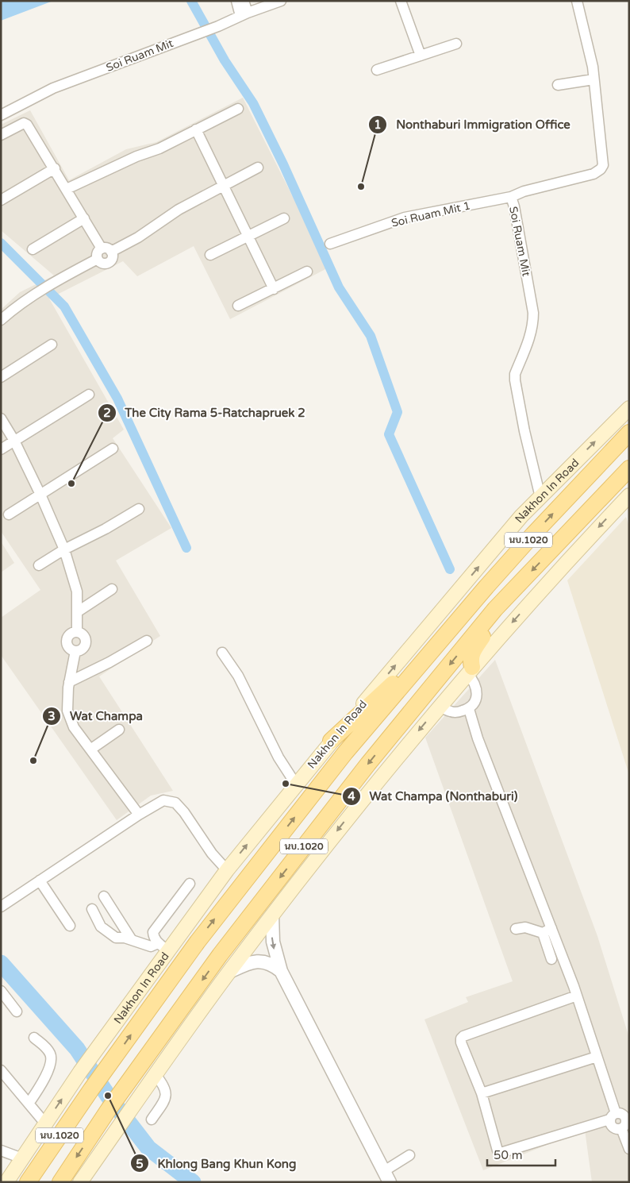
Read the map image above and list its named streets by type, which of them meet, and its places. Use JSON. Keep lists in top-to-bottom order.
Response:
{
  "streets": {
    "main road": ["Nakhon In Road", "นบ.1020"],
    "street": ["Soi Ruam Mit", "Soi Ruam Mit 1"]
  },
  "crossings": [
    ["Soi Ruam Mit", "Soi Ruam Mit 1"],
    ["Soi Ruam Mit", "Nakhon In Road"]
  ],
  "places": [
    "Nonthaburi Immigration Office",
    "The City Rama 5-Ratchapruek 2",
    "Wat Champa",
    "Wat Champa (Nonthaburi)",
    "Khlong Bang Khun Kong"
  ],
  "scale_bar": "50 m"
}
